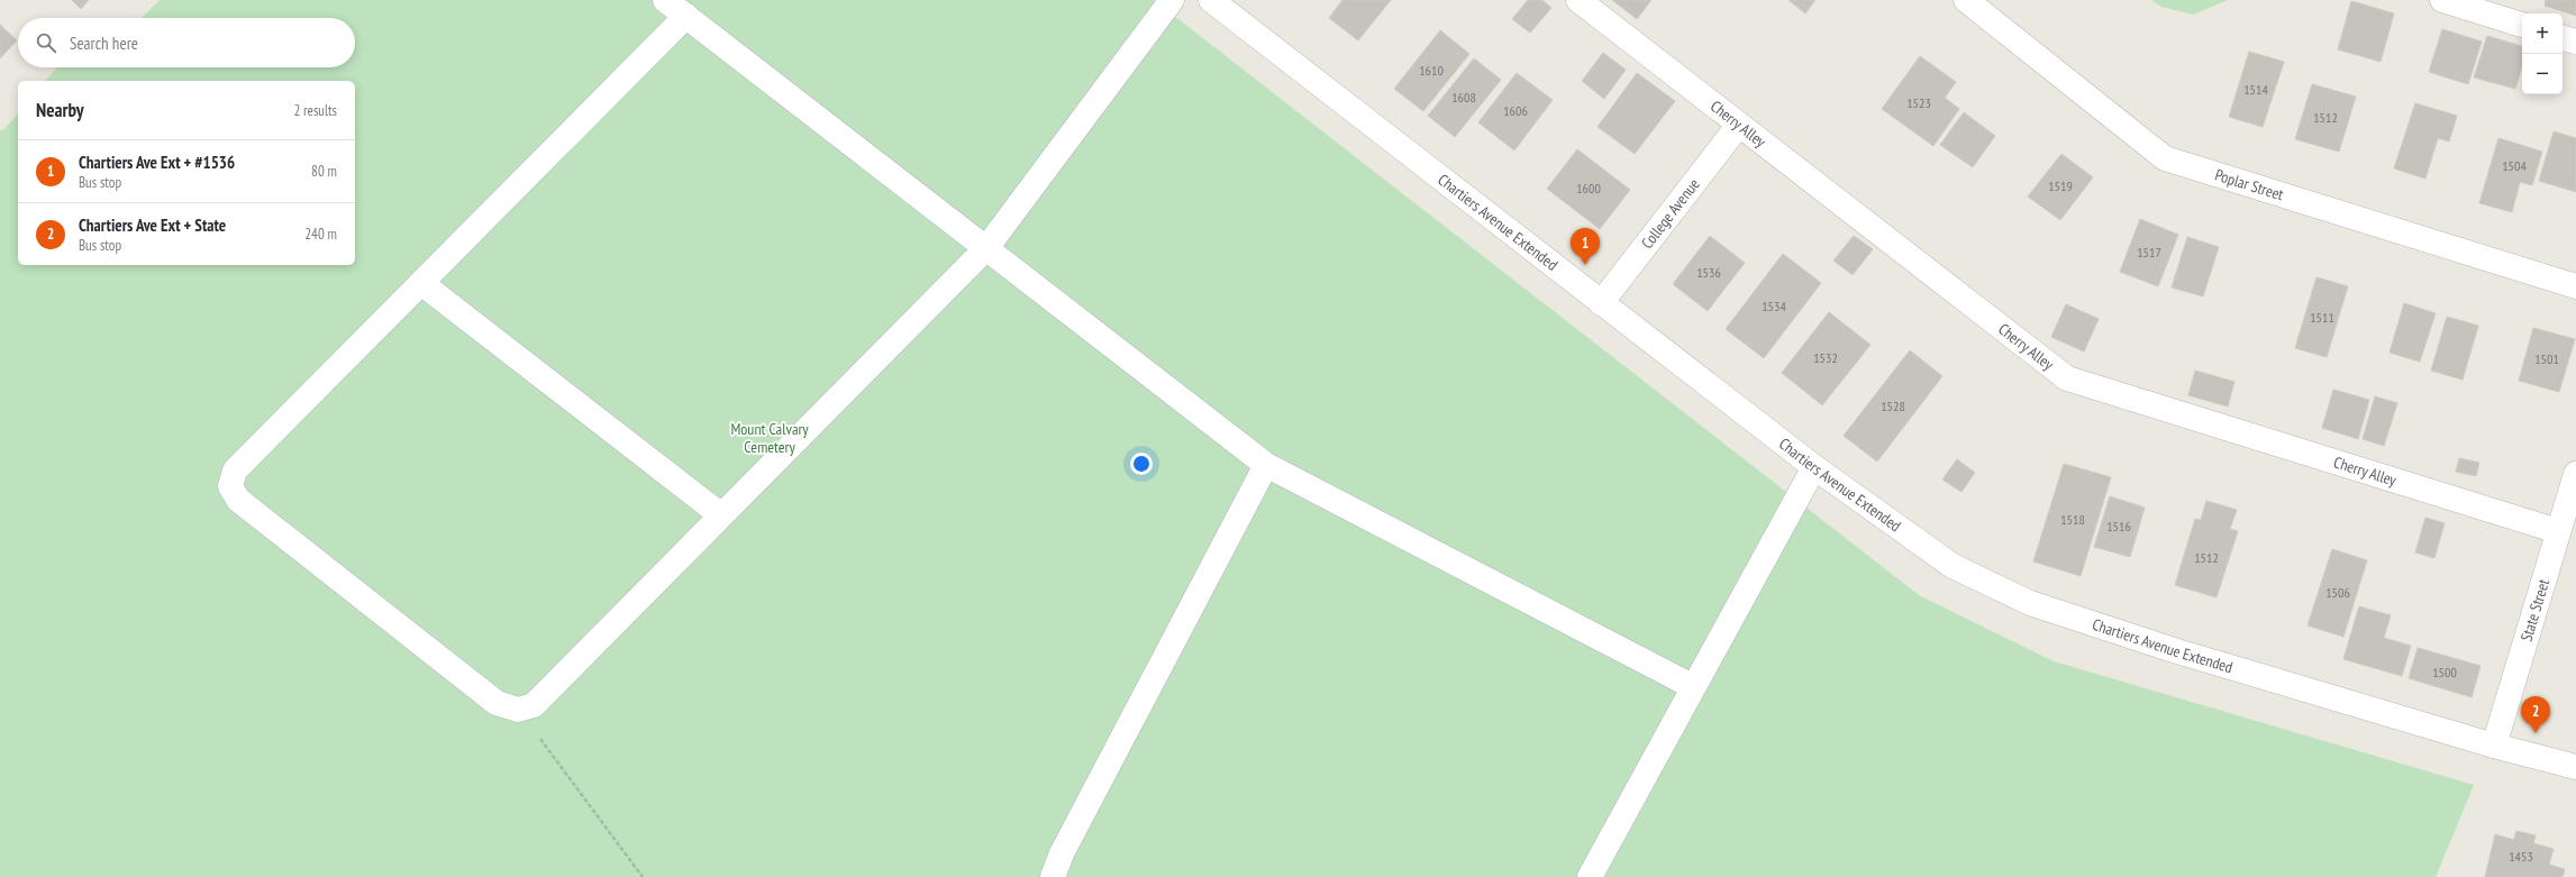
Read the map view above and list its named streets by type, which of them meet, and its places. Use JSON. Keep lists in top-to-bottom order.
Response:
{
  "streets": {
    "street": [
      "Cherry Alley",
      "Poplar Street",
      "College Avenue",
      "Chartiers Avenue Extended",
      "State Street"
    ]
  },
  "crossings": [
    ["Cherry Alley", "College Avenue"],
    ["Cherry Alley", "State Street"],
    ["College Avenue", "Chartiers Avenue Extended"],
    ["Chartiers Avenue Extended", "State Street"]
  ],
  "parks": ["Mount Calvary Cemetery"],
  "house_numbers": [
    "1610",
    "1514",
    "1608",
    "1523",
    "1606",
    "1512",
    "1504",
    "1519",
    "1600",
    "1517",
    "1536",
    "1534",
    "1511",
    "1532",
    "1501",
    "1528",
    "1518",
    "1516",
    "1512",
    "1506",
    "1500",
    "1453"
  ],
  "page": {
    "map_buttons": ["+", "−"],
    "search": "Search here",
    "heading": ["Nearby", "2 results"],
    "list": [
      {
        "mark": "1",
        "name": "Chartiers Ave Ext + #1536",
        "note": "Bus stop",
        "value": "80 m"
      },
      {
        "mark": "2",
        "name": "Chartiers Ave Ext + State",
        "note": "Bus stop",
        "value": "240 m"
      }
    ],
    "pins": ["1", "2"]
  }
}
